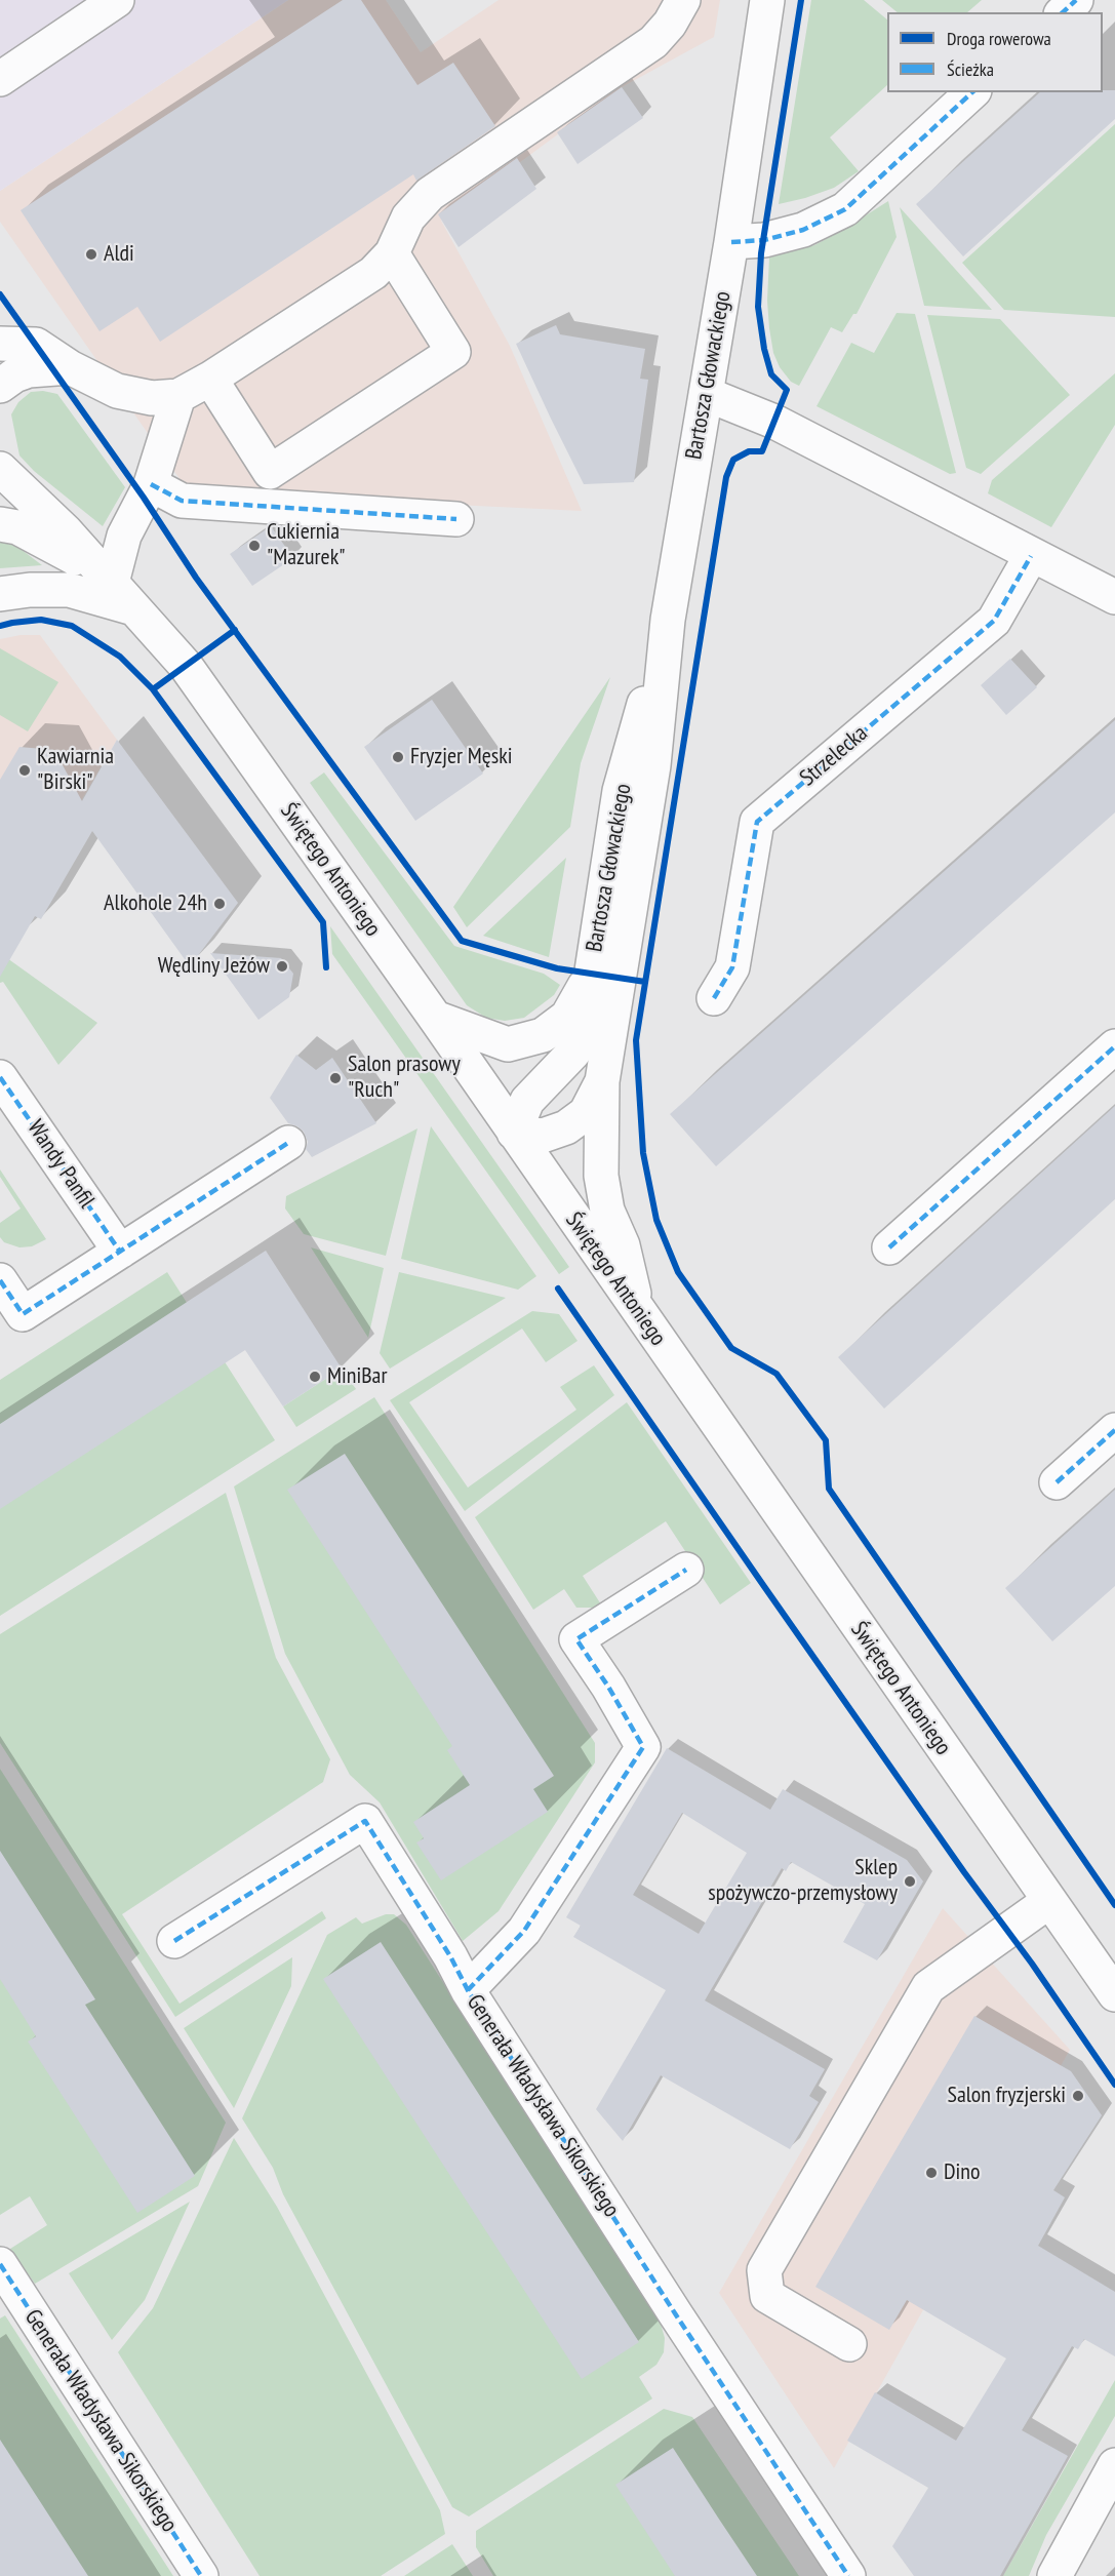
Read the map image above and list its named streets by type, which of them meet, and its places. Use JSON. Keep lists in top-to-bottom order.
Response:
{
  "streets": {
    "street": [
      "Bartosza Głowackiego",
      "Strzelecka",
      "Świętego Antoniego",
      "Wandy Panfil",
      "Generała Władysława Sikorskiego"
    ]
  },
  "crossings": [
    ["Bartosza Głowackiego", "Świętego Antoniego"]
  ],
  "places": [
    "Aldi",
    "Cukiernia \"Mazurek\"",
    "Fryzjer Męski",
    "Kawiarnia \"Birski\"",
    "Alkohole 24h",
    "Wędliny Jeżów",
    "Salon prasowy \"Ruch\"",
    "MiniBar",
    "Sklep spożywczo-przemysłowy",
    "Salon fryzjerski",
    "Dino"
  ],
  "legend": ["Droga rowerowa", "Ścieżka"]
}
